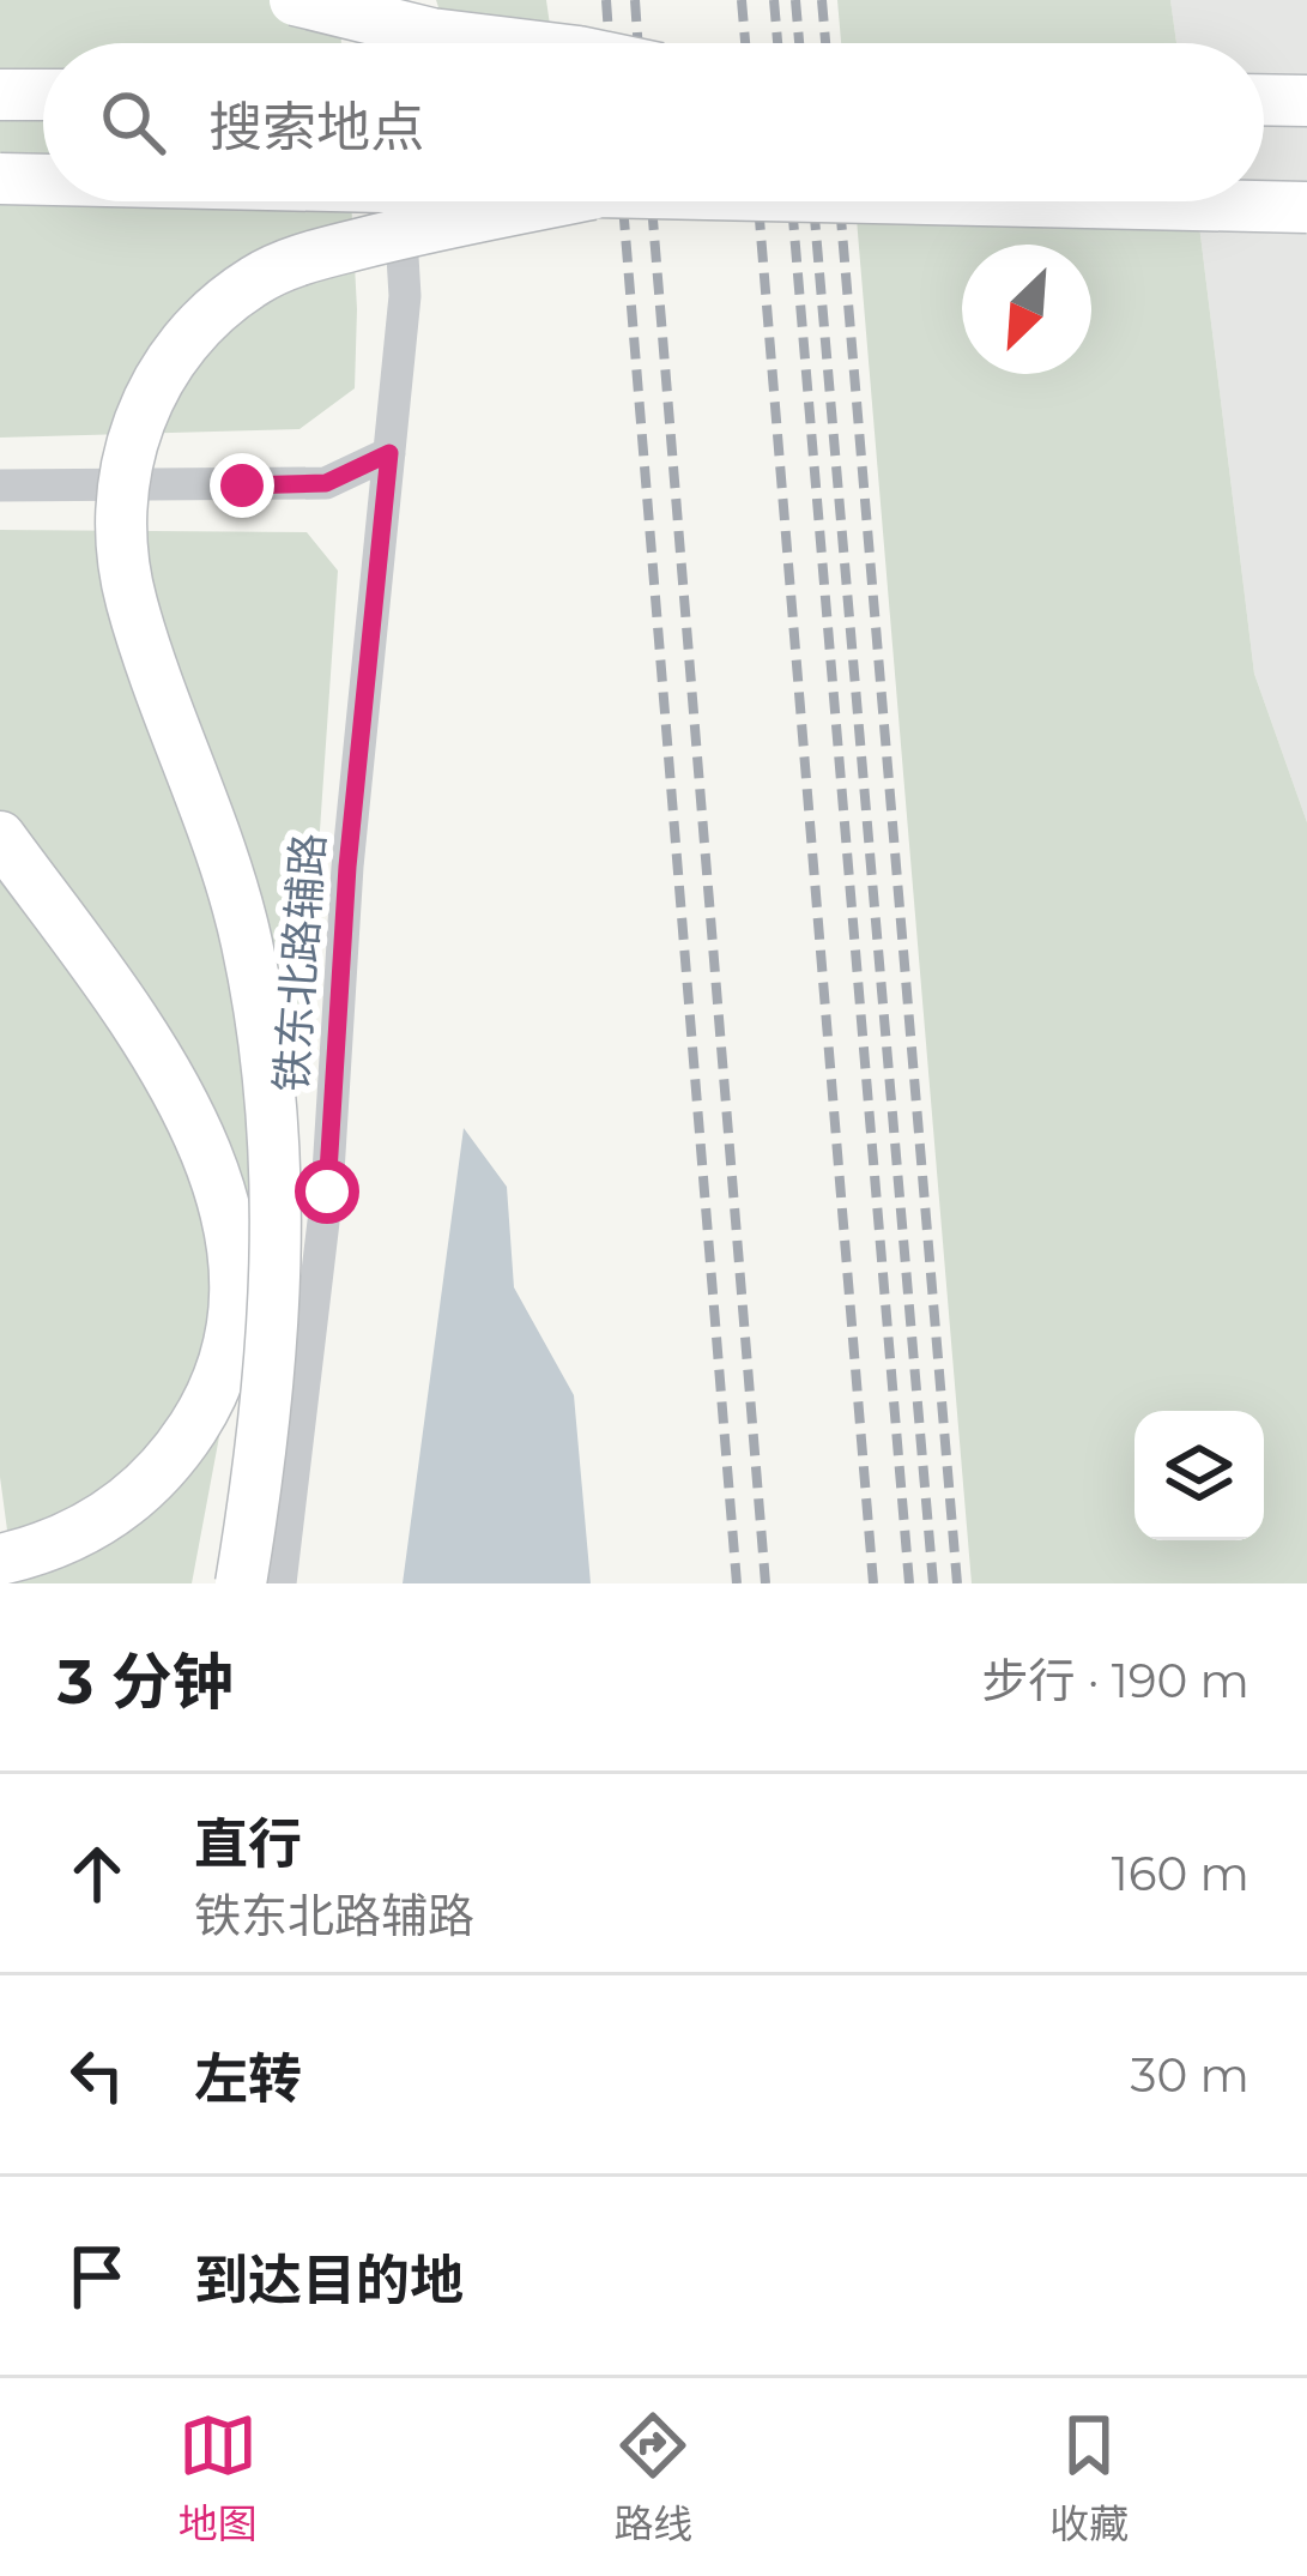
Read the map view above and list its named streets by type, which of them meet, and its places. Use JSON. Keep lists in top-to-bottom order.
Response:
{
  "streets": {
    "street": ["铁东北路辅路"]
  },
  "north": "bottom left",
  "page": {
    "search": "搜索地点",
    "heading": ["3 分钟", "步行 · 190 m"],
    "list": [
      ["直行", "铁东北路辅路", "160 m"],
      ["左转", "30 m"],
      "到达目的地"
    ],
    "nav": ["地图", "路线", "收藏"]
  }
}
